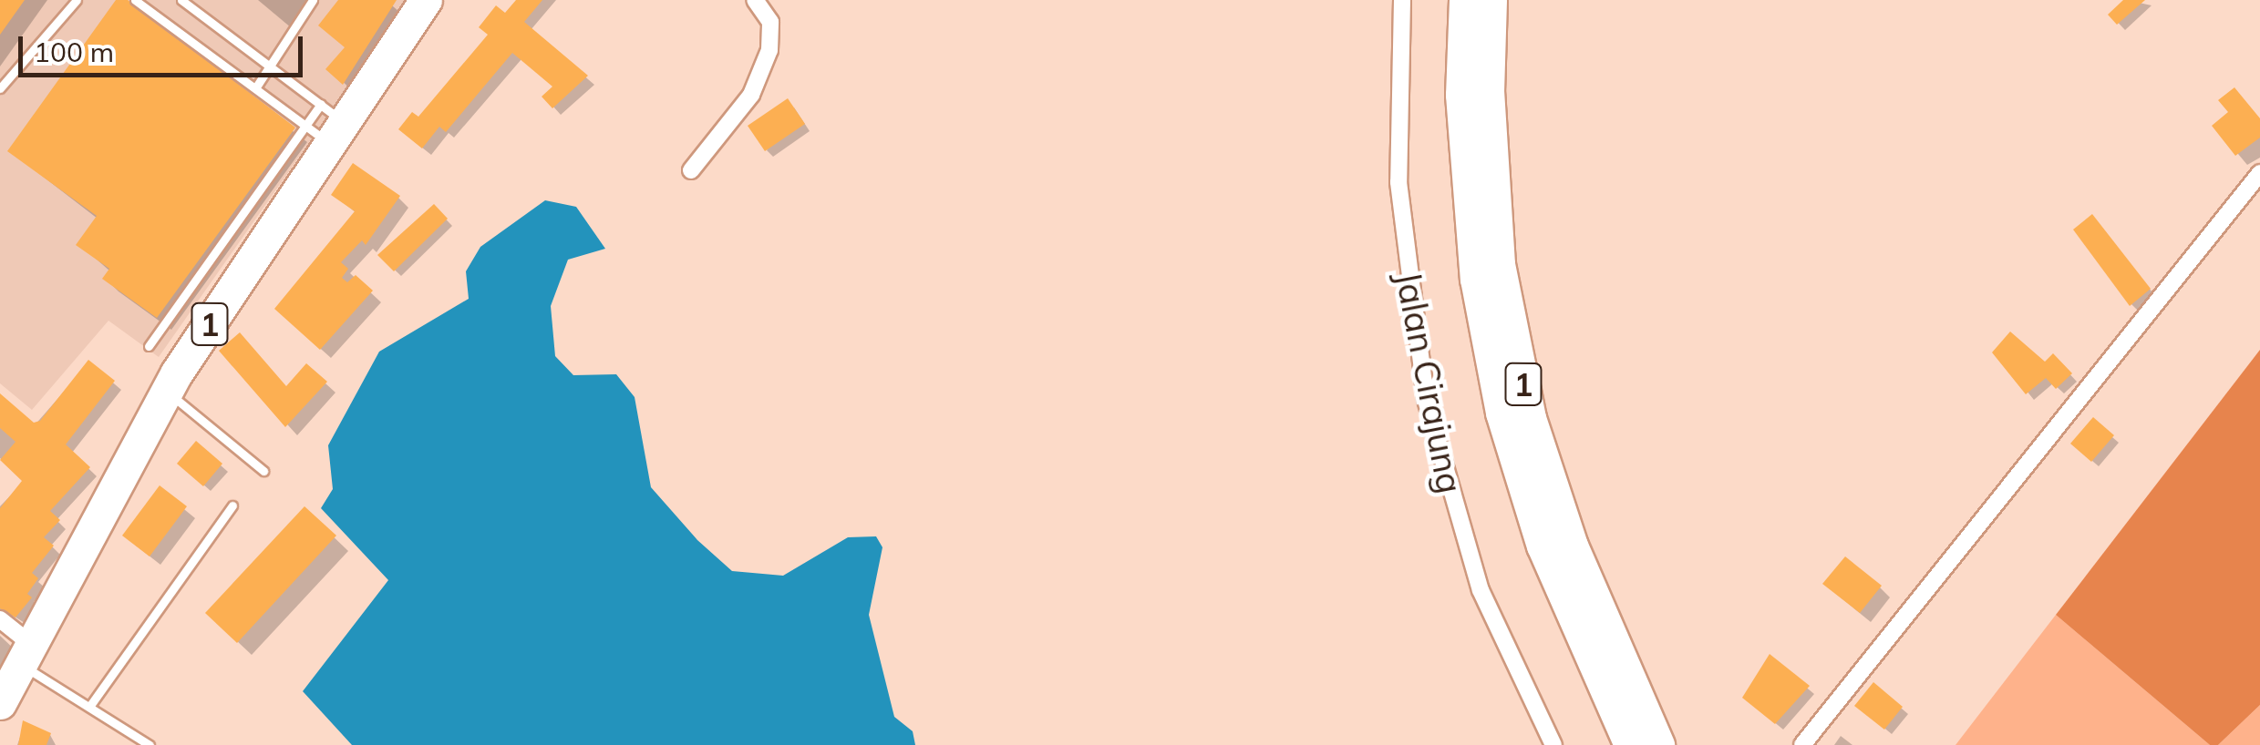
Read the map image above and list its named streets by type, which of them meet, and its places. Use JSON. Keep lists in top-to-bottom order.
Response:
{
  "streets": {
    "highway": ["1"],
    "street": ["Jalan Cirajung"]
  },
  "scale_bar": "100 m"
}
